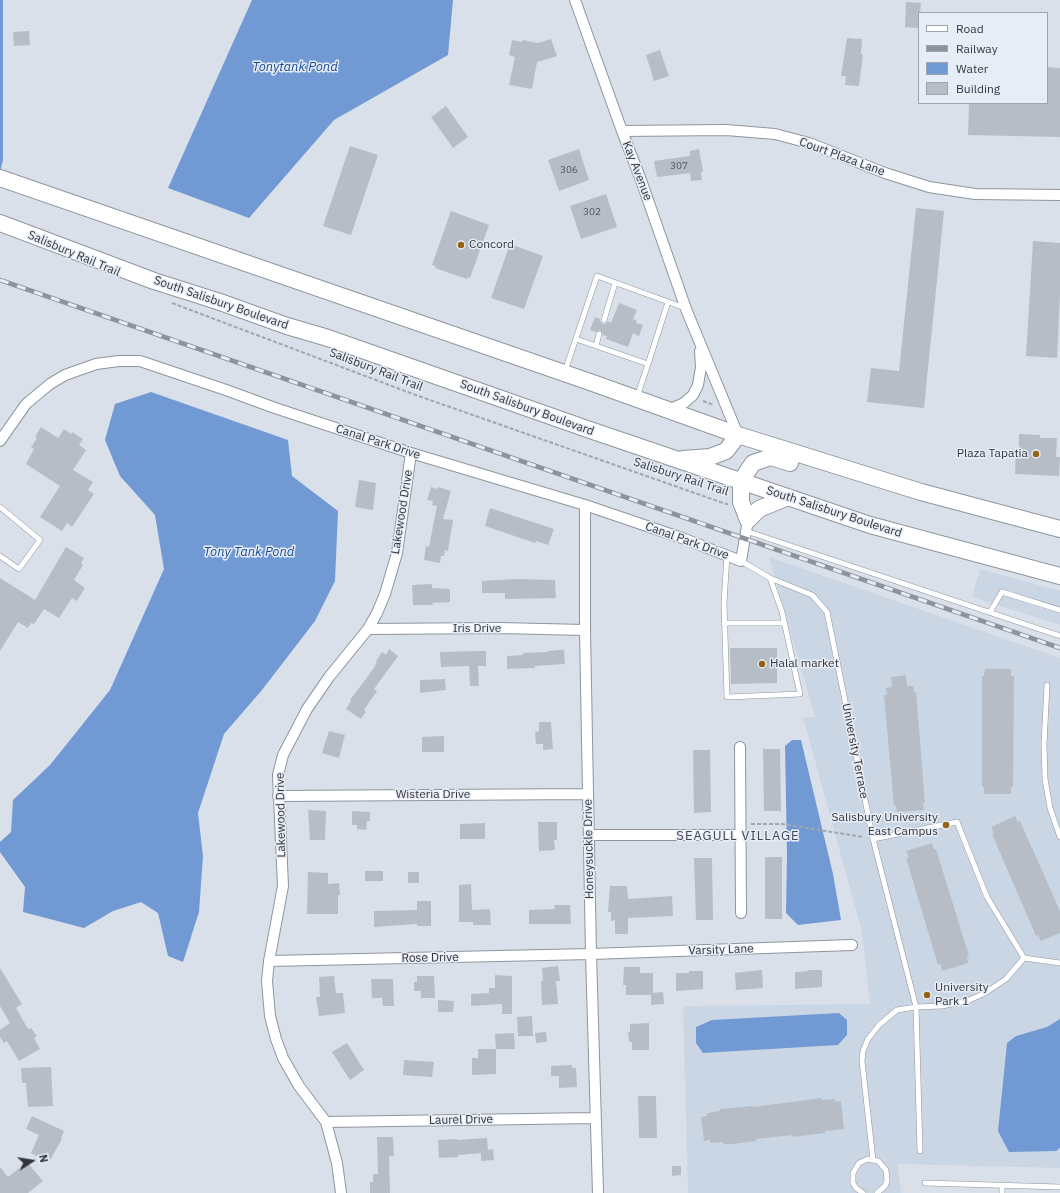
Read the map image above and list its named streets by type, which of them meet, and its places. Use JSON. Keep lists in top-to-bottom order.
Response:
{
  "streets": {
    "main road": ["South Salisbury Boulevard"],
    "street": [
      "Court Plaza Lane",
      "Kay Avenue",
      "Canal Park Drive",
      "Lakewood Drive",
      "Iris Drive",
      "Wisteria Drive",
      "Honeysuckle Drive",
      "Varsity Lane",
      "Rose Drive",
      "Laurel Drive"
    ],
    "lane": ["University Terrace"],
    "path": ["Salisbury Rail Trail"]
  },
  "crossings": [
    ["Court Plaza Lane", "Kay Avenue"],
    ["Canal Park Drive", "Lakewood Drive"],
    ["Canal Park Drive", "University Terrace"],
    ["Canal Park Drive", "Honeysuckle Drive"],
    ["Lakewood Drive", "Iris Drive"],
    ["Lakewood Drive", "Wisteria Drive"],
    ["Lakewood Drive", "Rose Drive"],
    ["Lakewood Drive", "Laurel Drive"],
    ["Iris Drive", "Honeysuckle Drive"],
    ["Wisteria Drive", "Honeysuckle Drive"],
    ["Honeysuckle Drive", "Varsity Lane"],
    ["Honeysuckle Drive", "Rose Drive"],
    ["Honeysuckle Drive", "Laurel Drive"],
    ["Varsity Lane", "Rose Drive"]
  ],
  "districts": ["SEAGULL VILLAGE"],
  "water": ["Tonytank Pond", "Tony Tank Pond"],
  "places": [
    "Concord",
    "Plaza Tapatia",
    "Halal market",
    "Salisbury University East Campus",
    "University Park 1"
  ],
  "house_numbers": ["307", "306", "302"],
  "legend": [
    "Road",
    "Railway",
    "Water",
    "Building"
  ],
  "north": "right"
}
